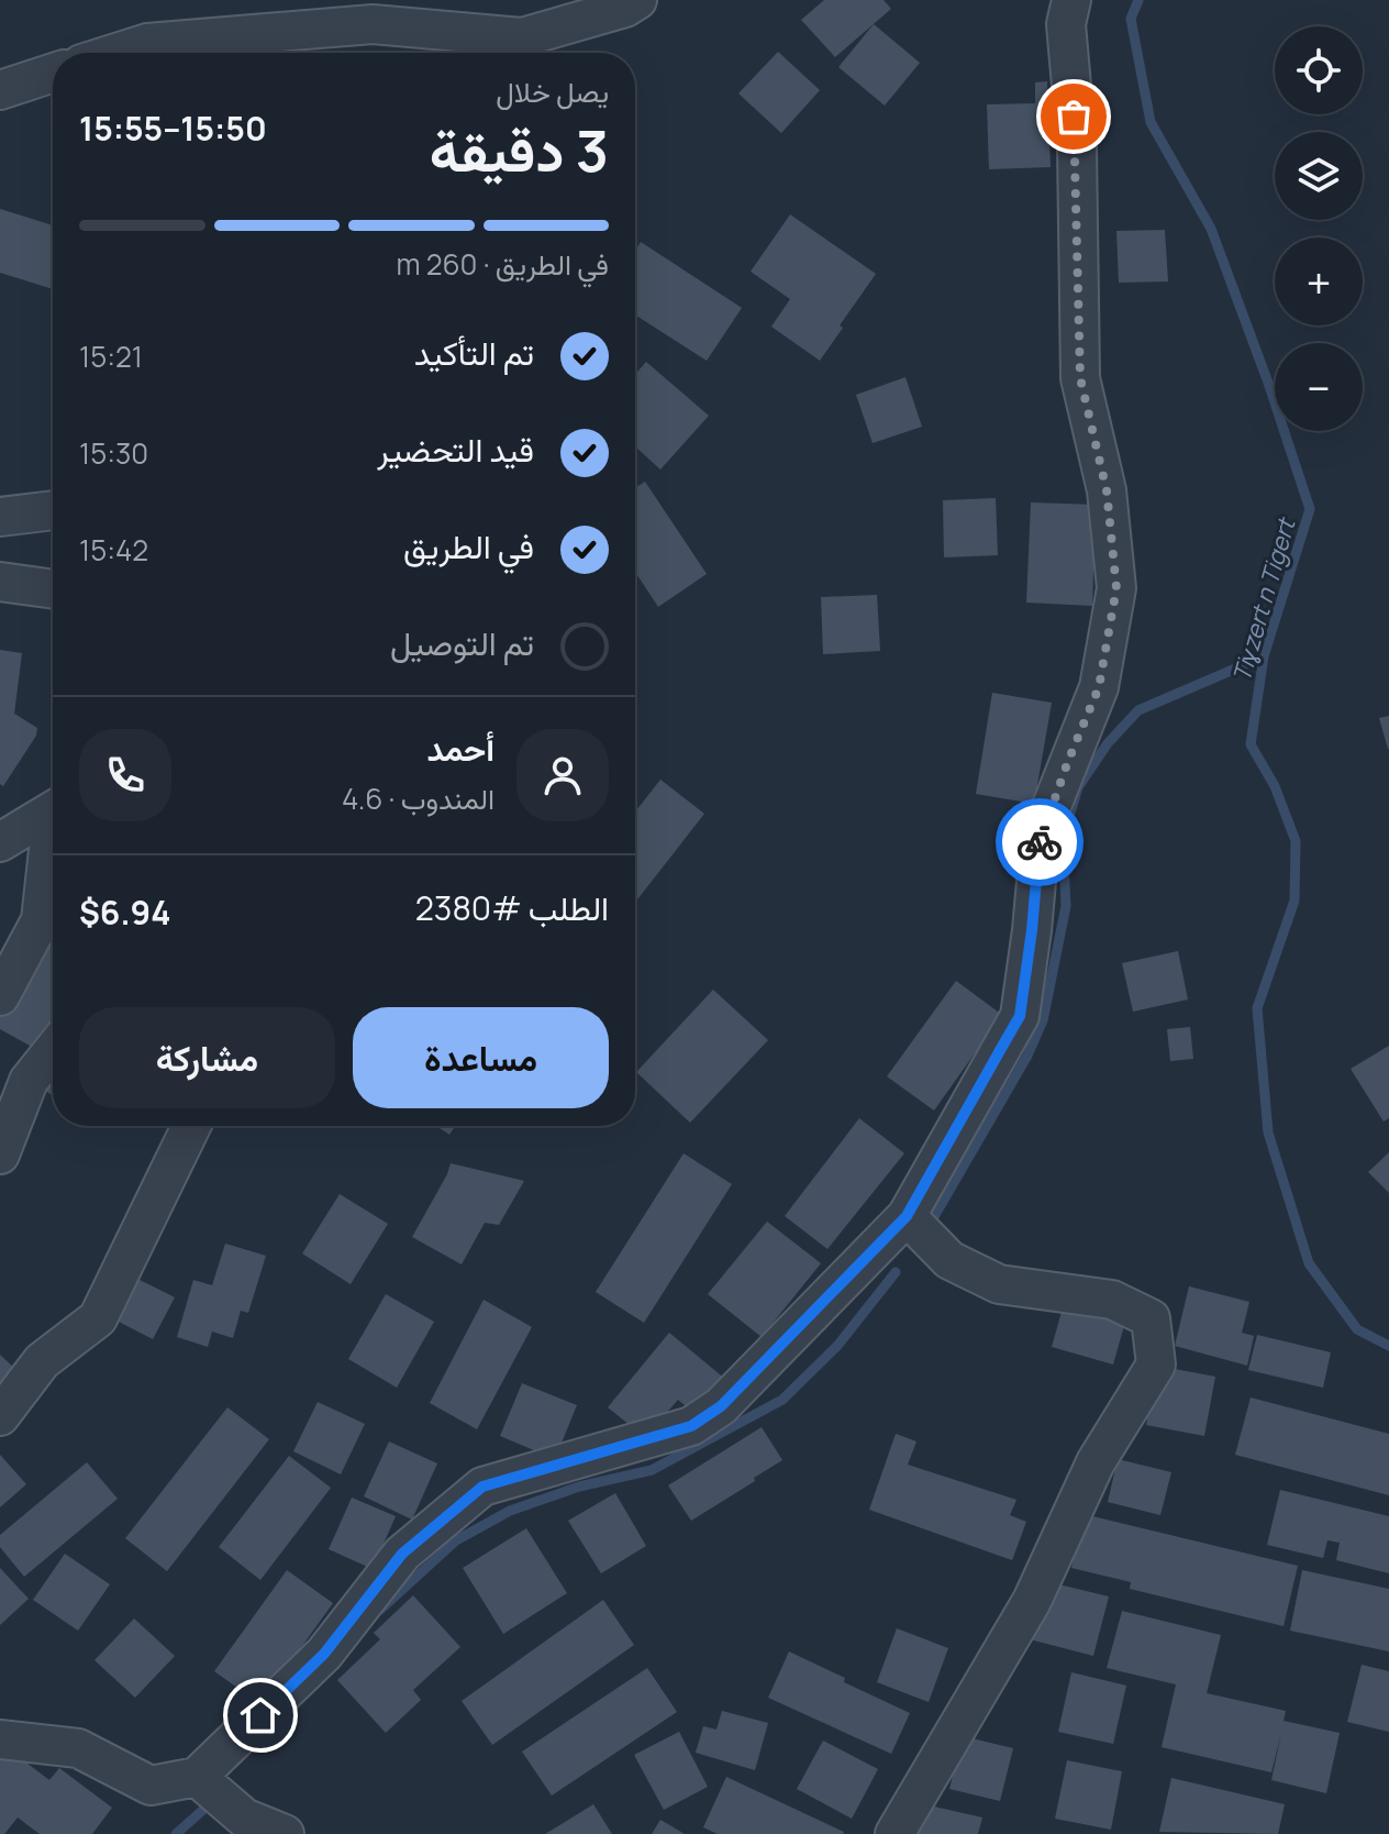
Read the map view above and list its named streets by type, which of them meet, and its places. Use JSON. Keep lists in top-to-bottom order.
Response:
{
  "water": ["Tiɣzert n Tigert"],
  "page": {
    "map_buttons": ["+", "−"],
    "heading": ["3 دقيقة", "يصل خلال", "15:50–15:55"],
    "panel": [
      "أحمد",
      "المندوب · 4.6",
      "الطلب #2380",
      "$6.94"
    ],
    "bar": "في الطريق · 260 m",
    "list": [
      ["تم التأكيد", "15:21"],
      ["قيد التحضير", "15:30"],
      ["في الطريق", "15:42"],
      "تم التوصيل"
    ],
    "buttons": ["مساعدة", "مشاركة"]
  }
}
